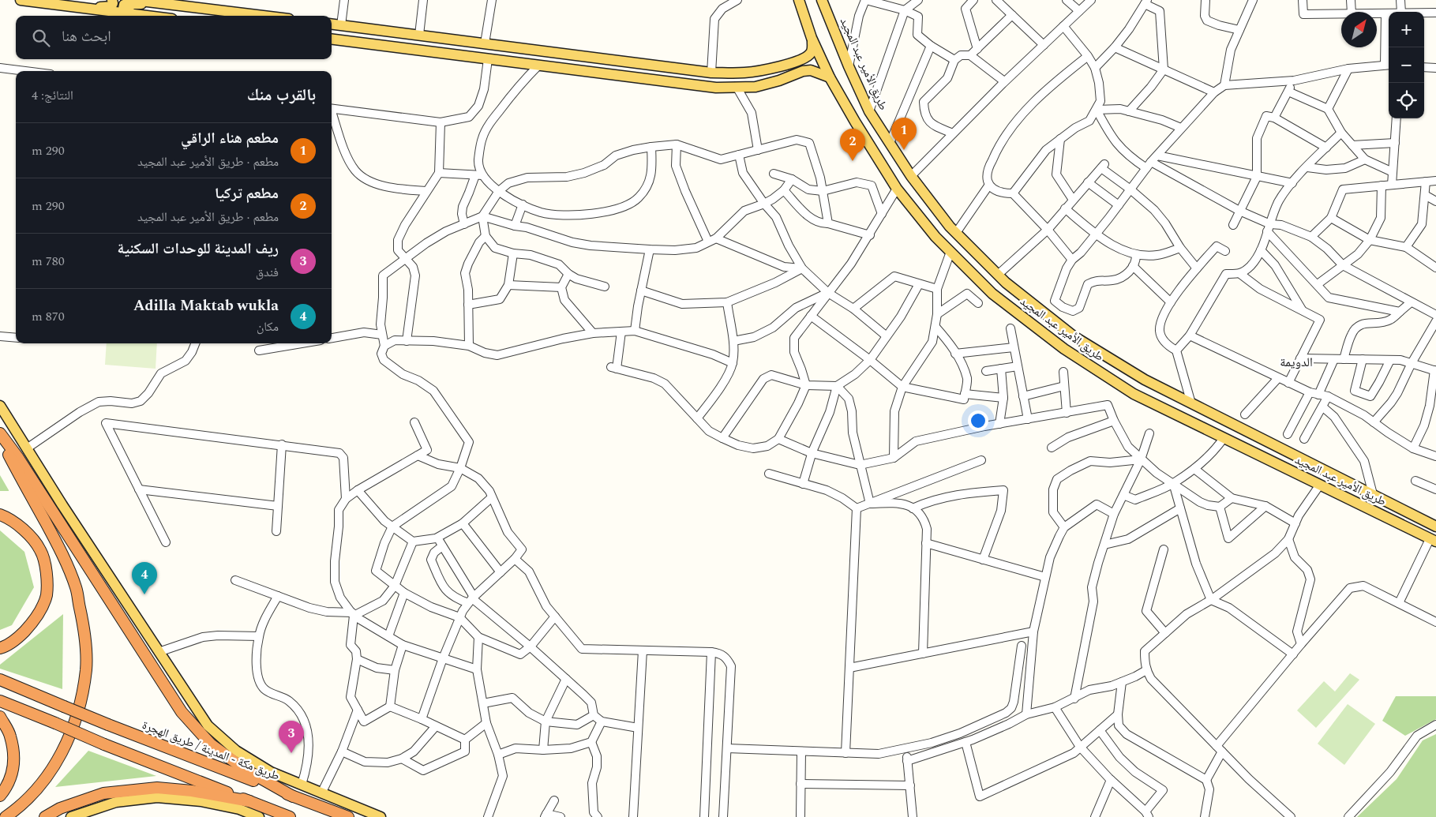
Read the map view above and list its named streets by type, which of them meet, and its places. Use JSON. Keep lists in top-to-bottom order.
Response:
{
  "streets": {
    "highway": ["طريق مكة - المدينة / طريق الهجرة"],
    "main road": ["طريق الأمير عبد المجيد"]
  },
  "districts": ["الدويمة"],
  "north": "top right",
  "page": {
    "map_buttons": ["+", "−"],
    "search": "ابحث هنا",
    "heading": ["بالقرب منك", "النتائج: 4"],
    "pins": [
      "1",
      "2",
      "4",
      "3"
    ],
    "list": [
      {
        "mark": "1",
        "name": "مطعم هناء الراقي",
        "note": "مطعم · طريق الأمير عبد المجيد",
        "value": "290 m"
      },
      {
        "mark": "2",
        "name": "مطعم تركيا",
        "note": "مطعم · طريق الأمير عبد المجيد",
        "value": "290 m"
      },
      {
        "mark": "3",
        "name": "ريف المدينة للوحدات السكنية",
        "note": "فندق",
        "value": "780 m"
      },
      {
        "mark": "4",
        "name": "Adilla Maktab wukla",
        "note": "مكان",
        "value": "870 m"
      }
    ]
  }
}
